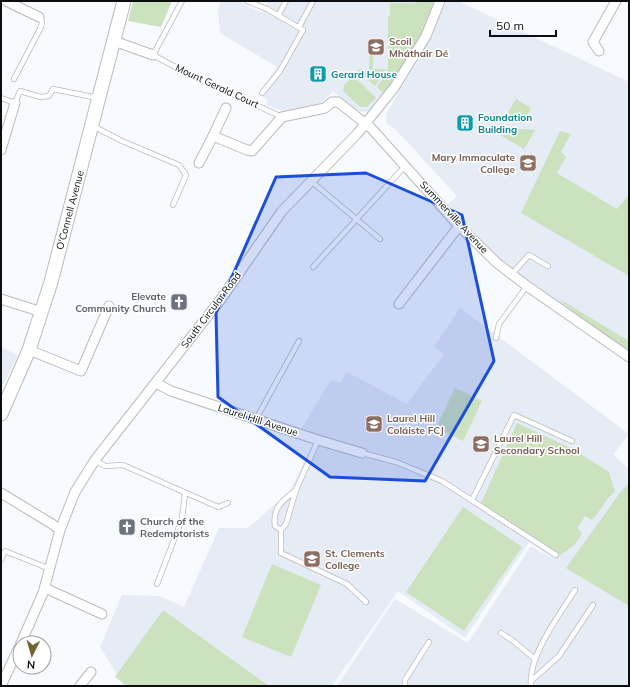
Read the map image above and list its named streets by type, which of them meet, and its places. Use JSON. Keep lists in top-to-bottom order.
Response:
{
  "streets": {
    "main road": ["O'Connell Avenue"],
    "street": ["Summerville Avenue", "South Circular Road", "Laurel Hill Avenue"],
    "lane": ["Mount Gerald Court"]
  },
  "crossings": [
    ["Mount Gerald Court", "Summerville Avenue"],
    ["Summerville Avenue", "South Circular Road"],
    ["South Circular Road", "Laurel Hill Avenue"]
  ],
  "places": {
    "school or university": [
      "Scoil Mháthair Dé",
      "Mary Immaculate College",
      "Laurel Hill Coláiste FCJ",
      "Laurel Hill Secondary School",
      "St. Clements College"
    ],
    "building": ["Gerard House", "Foundation Building"],
    "church": ["Elevate Community Church", "Church of the Redemptorists"]
  },
  "scale_bar": "50 m",
  "north": "bottom"
}
